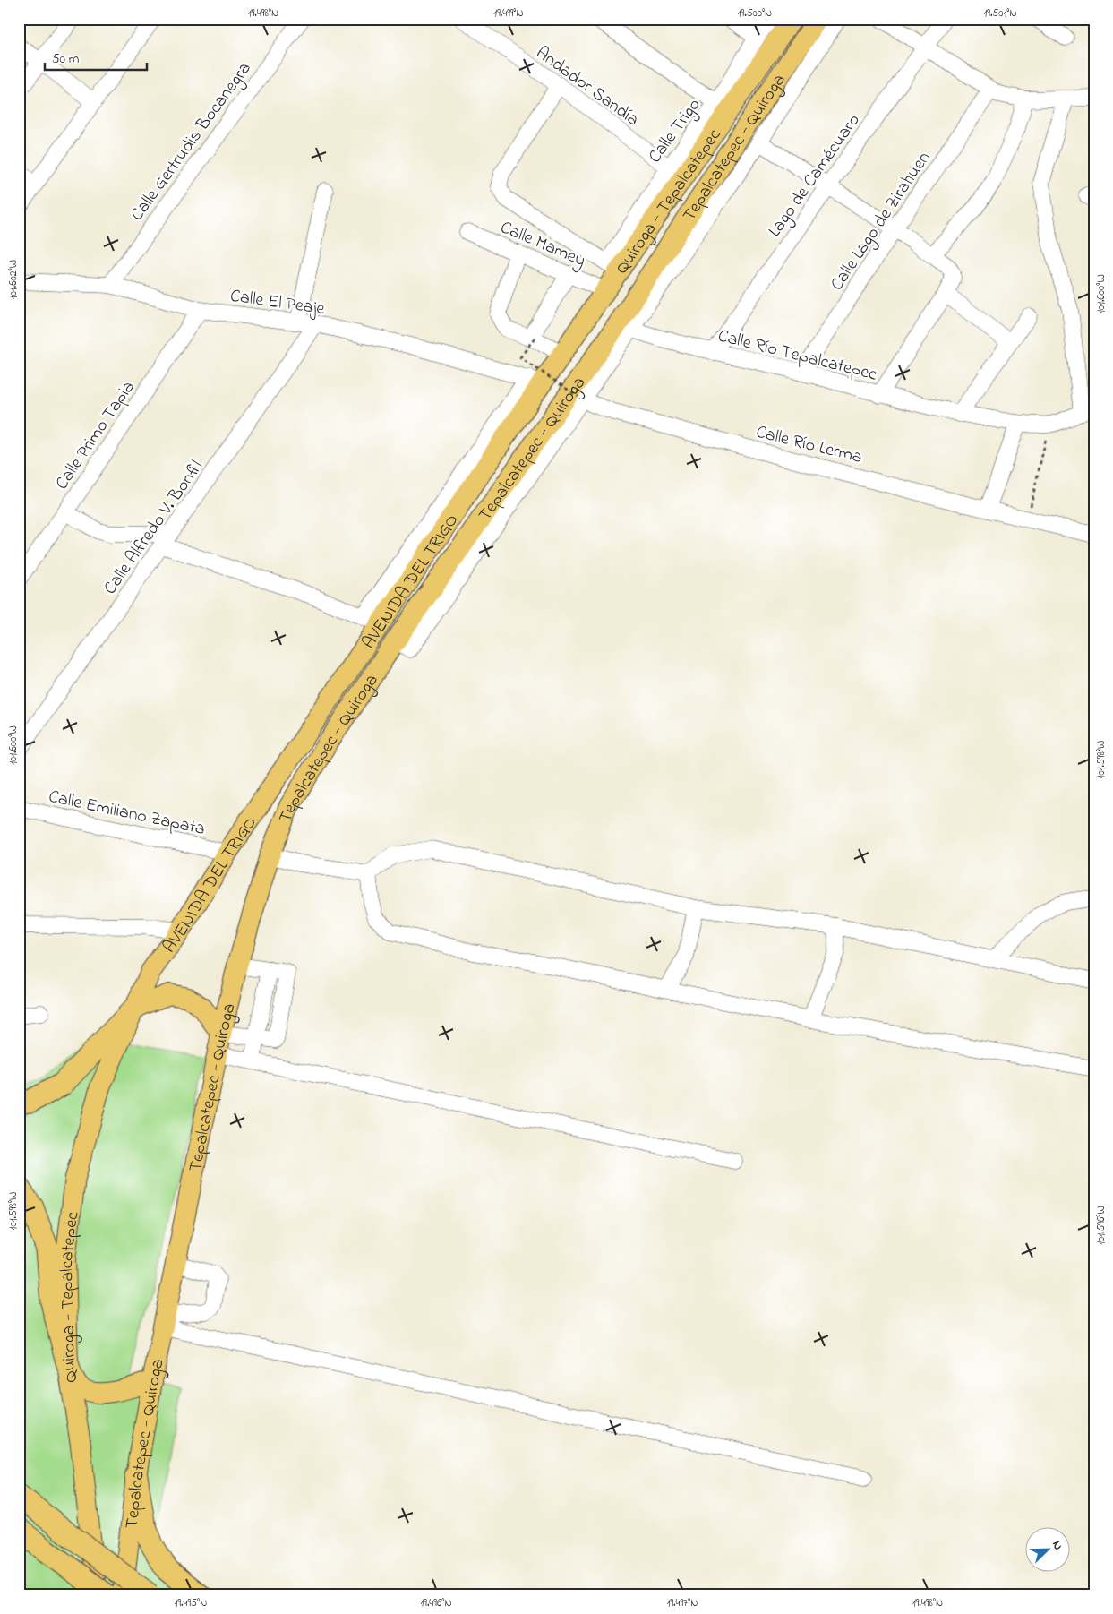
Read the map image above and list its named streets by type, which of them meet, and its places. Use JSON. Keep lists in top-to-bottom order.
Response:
{
  "streets": {
    "main road": ["Tepalcatepec - Quiroga", "Quiroga - Tepalcatepec", "AVENIDA DEL TRIGO"],
    "street": [
      "Andador Sandía",
      "Calle Trigo",
      "Calle Gertrudis Bocanegra",
      "Lago de Camécuaro",
      "Calle Lago de Zirahuen",
      "Calle Mamey",
      "Calle El Peaje",
      "Calle Río Tepalcatepec",
      "Calle Primo Tapia",
      "Calle Río Lerma",
      "Calle Alfredo V. Bonfil",
      "Calle Emiliano Zapata"
    ]
  },
  "crossings": [
    ["Andador Sandía", "Calle Trigo"],
    ["Calle Trigo", "Quiroga - Tepalcatepec"],
    ["Calle Gertrudis Bocanegra", "Calle El Peaje"],
    ["Tepalcatepec - Quiroga", "Calle Río Tepalcatepec"],
    ["Lago de Camécuaro", "Calle Río Tepalcatepec"],
    ["Quiroga - Tepalcatepec", "Calle Mamey"],
    ["Quiroga - Tepalcatepec", "Calle El Peaje"],
    ["Quiroga - Tepalcatepec", "AVENIDA DEL TRIGO"],
    ["Calle Lago de Zirahuen", "Calle Río Tepalcatepec"],
    ["Calle El Peaje", "Calle Primo Tapia"],
    ["Calle El Peaje", "Calle Alfredo V. Bonfil"],
    ["Calle El Peaje", "AVENIDA DEL TRIGO"],
    ["AVENIDA DEL TRIGO", "Calle Emiliano Zapata"]
  ],
  "scale_bar": "50 m",
  "north": "top right",
  "coordinates": [
    "19.498°N",
    "19.499°N",
    "19.500°N",
    "19.501°N",
    "101.602°W",
    "101.600°W",
    "101.598°W",
    "101.596°W",
    "19.495°N",
    "19.496°N",
    "19.497°N"
  ]
}
